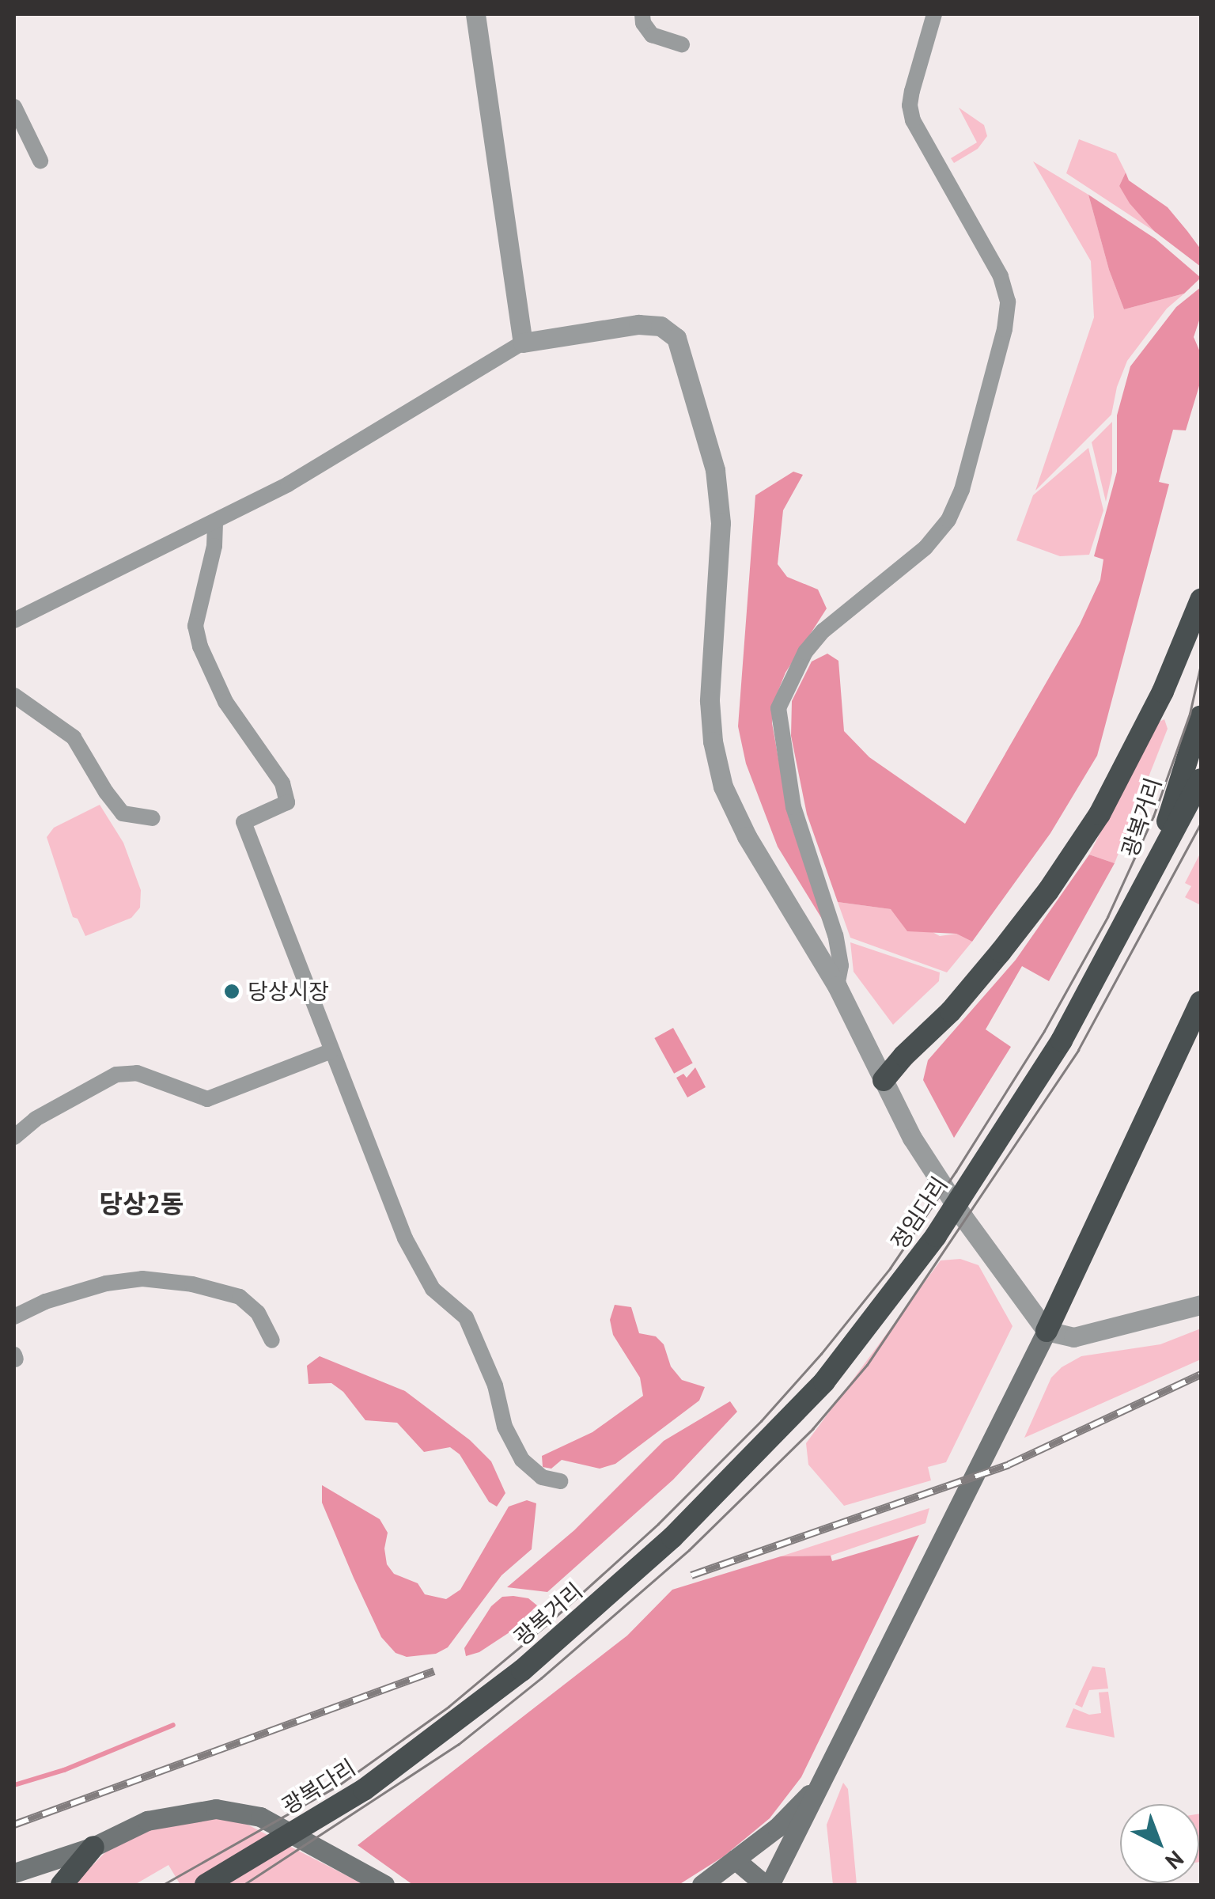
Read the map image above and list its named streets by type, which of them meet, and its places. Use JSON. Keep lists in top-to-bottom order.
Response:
{
  "streets": {
    "highway": ["광복거리", "정임다리", "광복다리"]
  },
  "crossings": [
    ["광복거리", "정임다리"],
    ["광복거리", "광복다리"]
  ],
  "districts": ["당상2동"],
  "places": ["당상시장"],
  "north": "bottom right"
}
